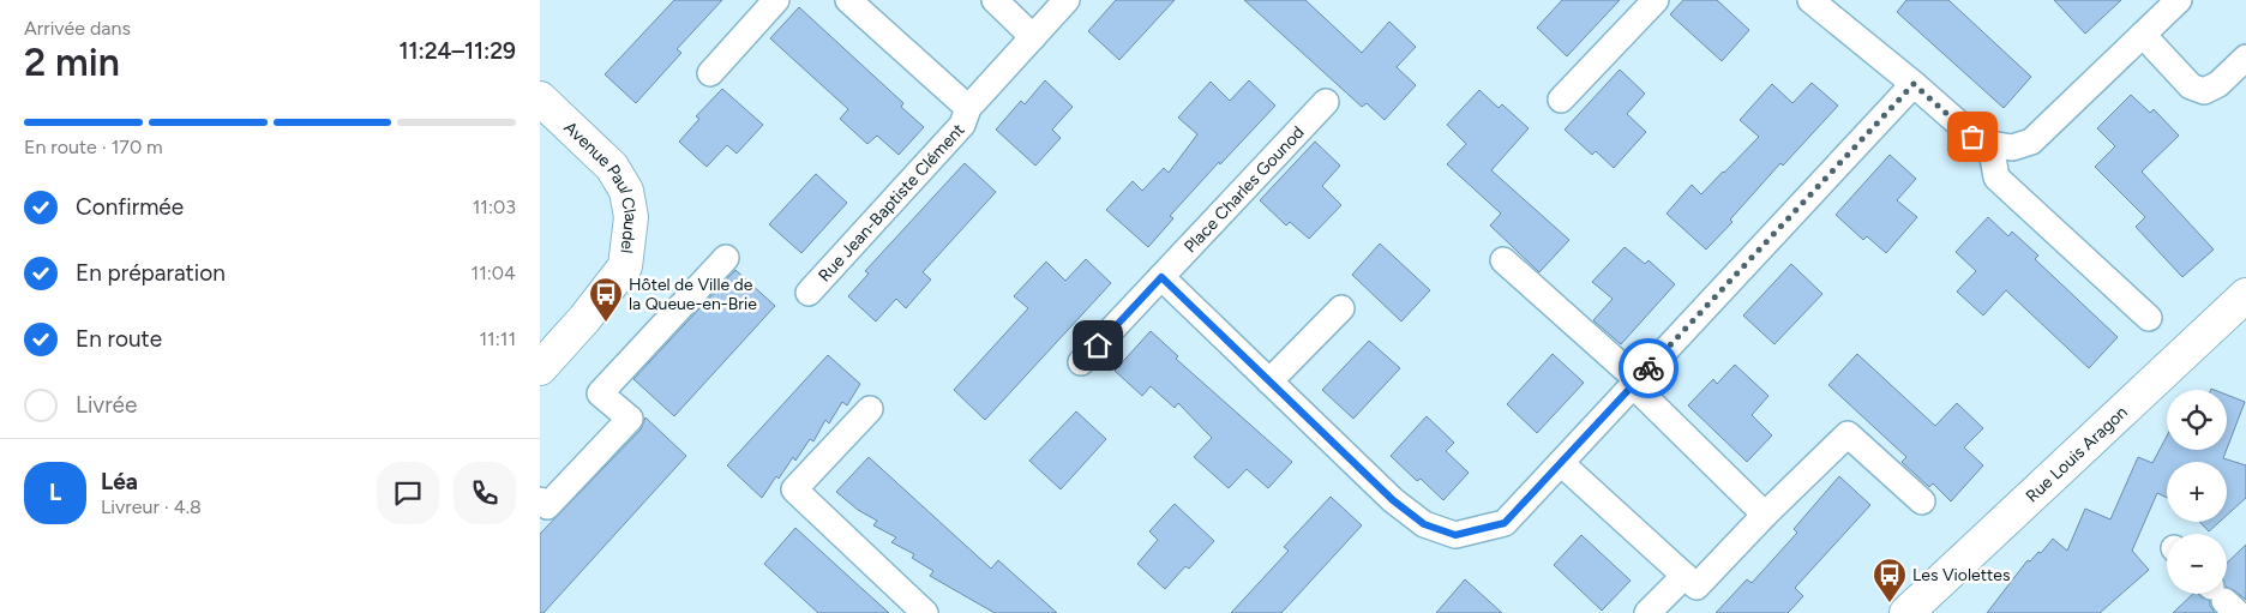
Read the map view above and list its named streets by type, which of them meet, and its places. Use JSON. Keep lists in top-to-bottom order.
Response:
{
  "streets": {
    "street": [
      "Avenue Paul Claudel",
      "Place Charles Gounod",
      "Rue Jean-Baptiste Clément",
      "Rue Louis Aragon"
    ]
  },
  "places": {
    "bus stop": ["Hôtel de Ville de la Queue-en-Brie", "Les Violettes"]
  },
  "page": {
    "heading": ["2 min", "Arrivée dans", "11:24–11:29"],
    "panel": ["Léa", "Livreur · 4.8"],
    "bar": "En route · 170 m",
    "list": [
      ["Confirmée", "11:03"],
      ["En préparation", "11:04"],
      ["En route", "11:11"],
      "Livrée"
    ],
    "map_buttons": ["+", "−"],
    "round": "L"
  }
}
